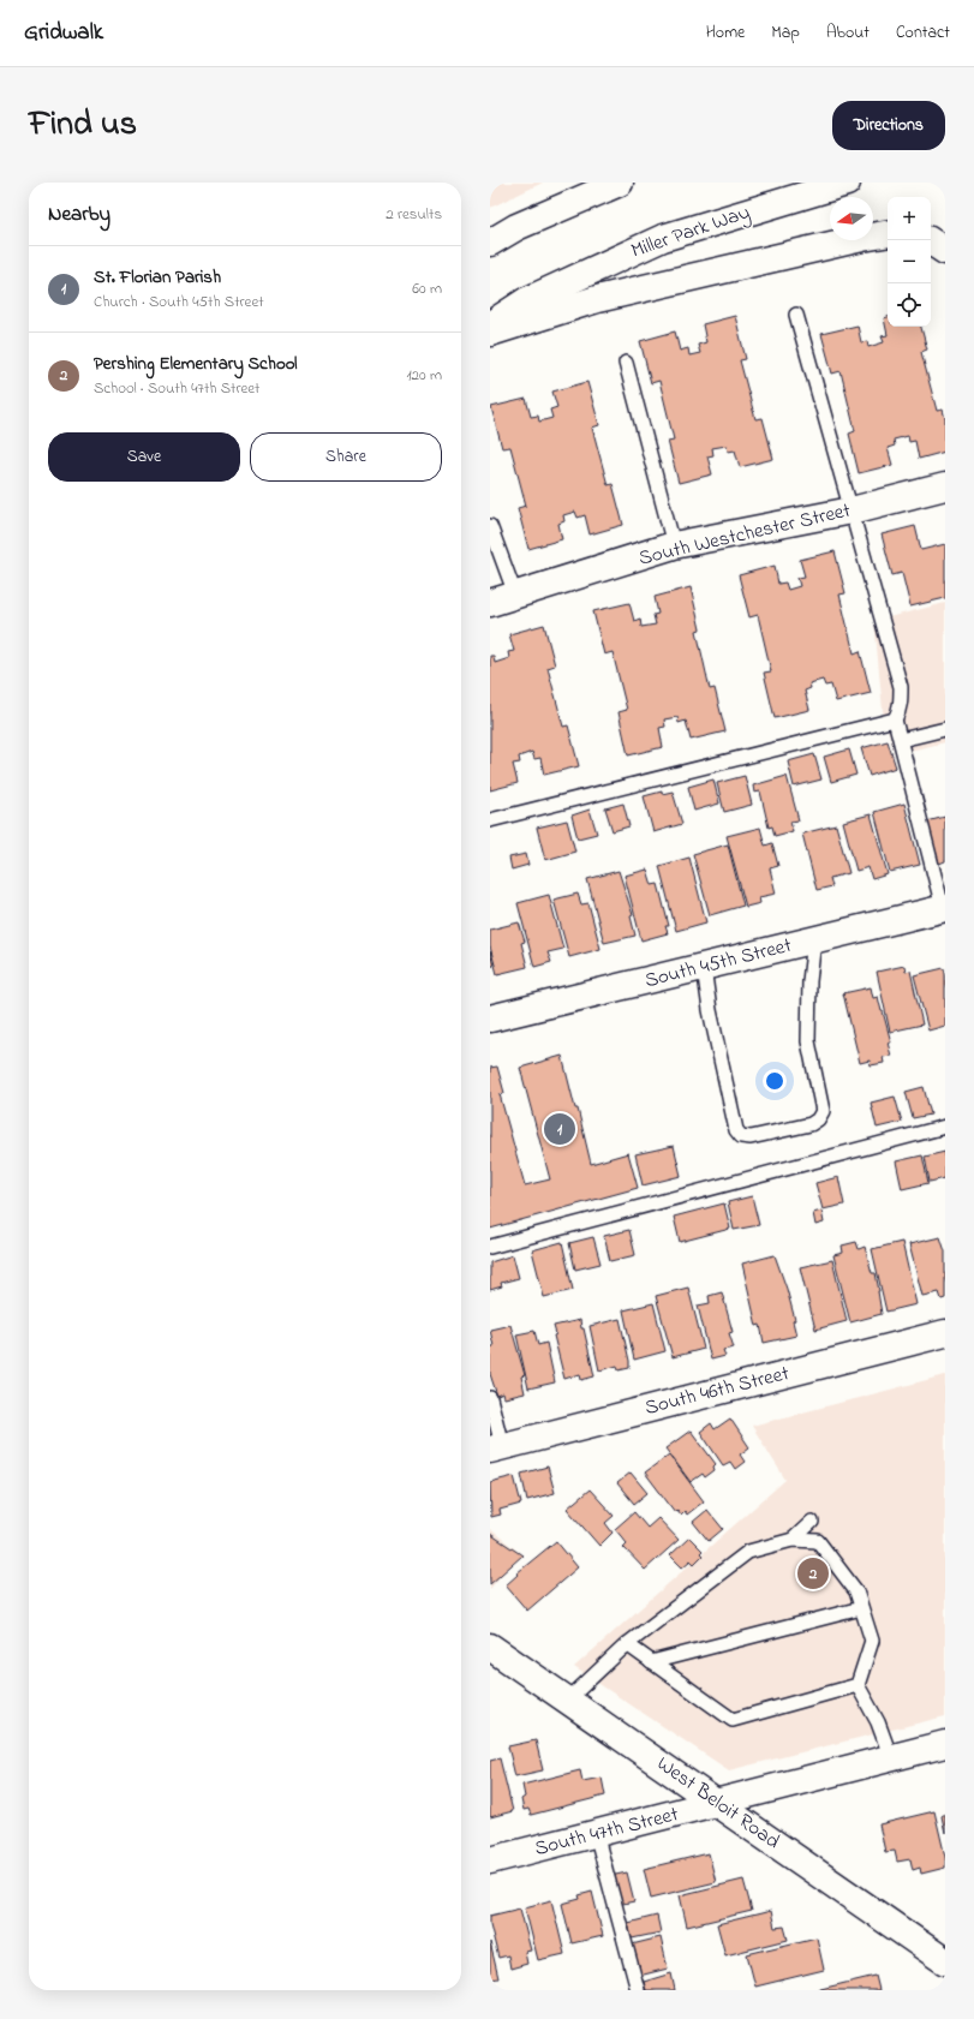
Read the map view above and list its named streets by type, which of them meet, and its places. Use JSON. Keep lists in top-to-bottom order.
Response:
{
  "streets": {
    "street": [
      "Miller Park Way",
      "South Westchester Street",
      "South 45th Street",
      "South 46th Street",
      "West Beloit Road",
      "South 47th Street"
    ]
  },
  "crossings": [
    ["West Beloit Road", "South 47th Street"]
  ],
  "north": "left",
  "page": {
    "header": "Gridwalk",
    "nav": [
      "Home",
      "Map",
      "About",
      "Contact"
    ],
    "title": "Find us",
    "buttons": [
      "Directions",
      ["Save", "Share"]
    ],
    "heading": ["Nearby", "2 results"],
    "map_buttons": ["+", "−"],
    "list": [
      {
        "mark": "1",
        "name": "St. Florian Parish",
        "note": "Church · South 45th Street",
        "value": "60 m"
      },
      {
        "mark": "2",
        "name": "Pershing Elementary School",
        "note": "School · South 47th Street",
        "value": "120 m"
      }
    ],
    "pins": ["1", "2"]
  }
}
